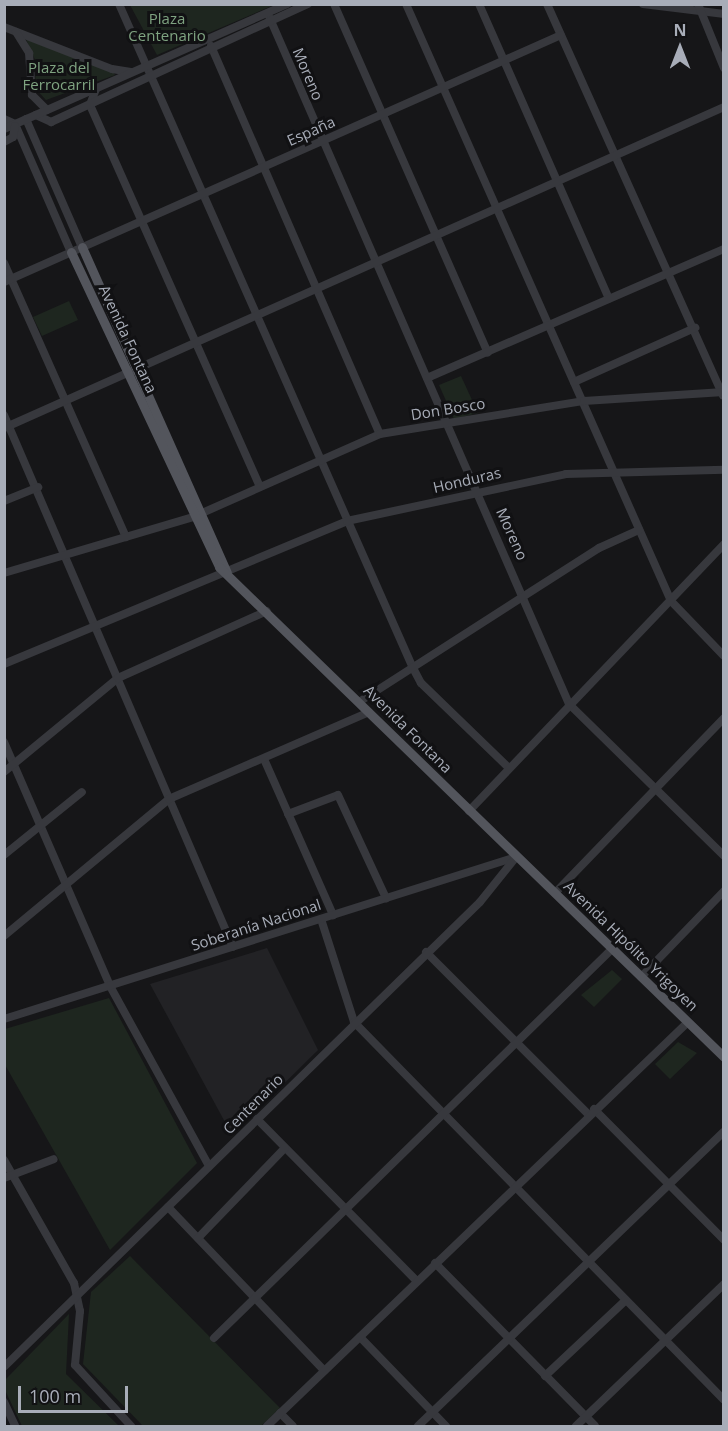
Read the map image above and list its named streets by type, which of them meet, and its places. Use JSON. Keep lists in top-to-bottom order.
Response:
{
  "streets": {
    "main road": ["Avenida Fontana", "Avenida Hipólito Yrigoyen"],
    "street": [
      "Moreno",
      "España",
      "Don Bosco",
      "Honduras",
      "Soberanía Nacional",
      "Centenario"
    ]
  },
  "crossings": [
    ["Moreno", "España"],
    ["Moreno", "Don Bosco"],
    ["Moreno", "Honduras"],
    ["España", "Avenida Fontana"],
    ["Avenida Fontana", "Don Bosco"],
    ["Avenida Fontana", "Honduras"],
    ["Avenida Fontana", "Soberanía Nacional"],
    ["Avenida Fontana", "Avenida Hipólito Yrigoyen"],
    ["Avenida Fontana", "Centenario"],
    ["Soberanía Nacional", "Avenida Hipólito Yrigoyen"],
    ["Soberanía Nacional", "Centenario"],
    ["Avenida Hipólito Yrigoyen", "Centenario"]
  ],
  "parks": ["Plaza Centenario", "Plaza del Ferrocarril"],
  "scale_bar": "100 m",
  "north": "top"
}
